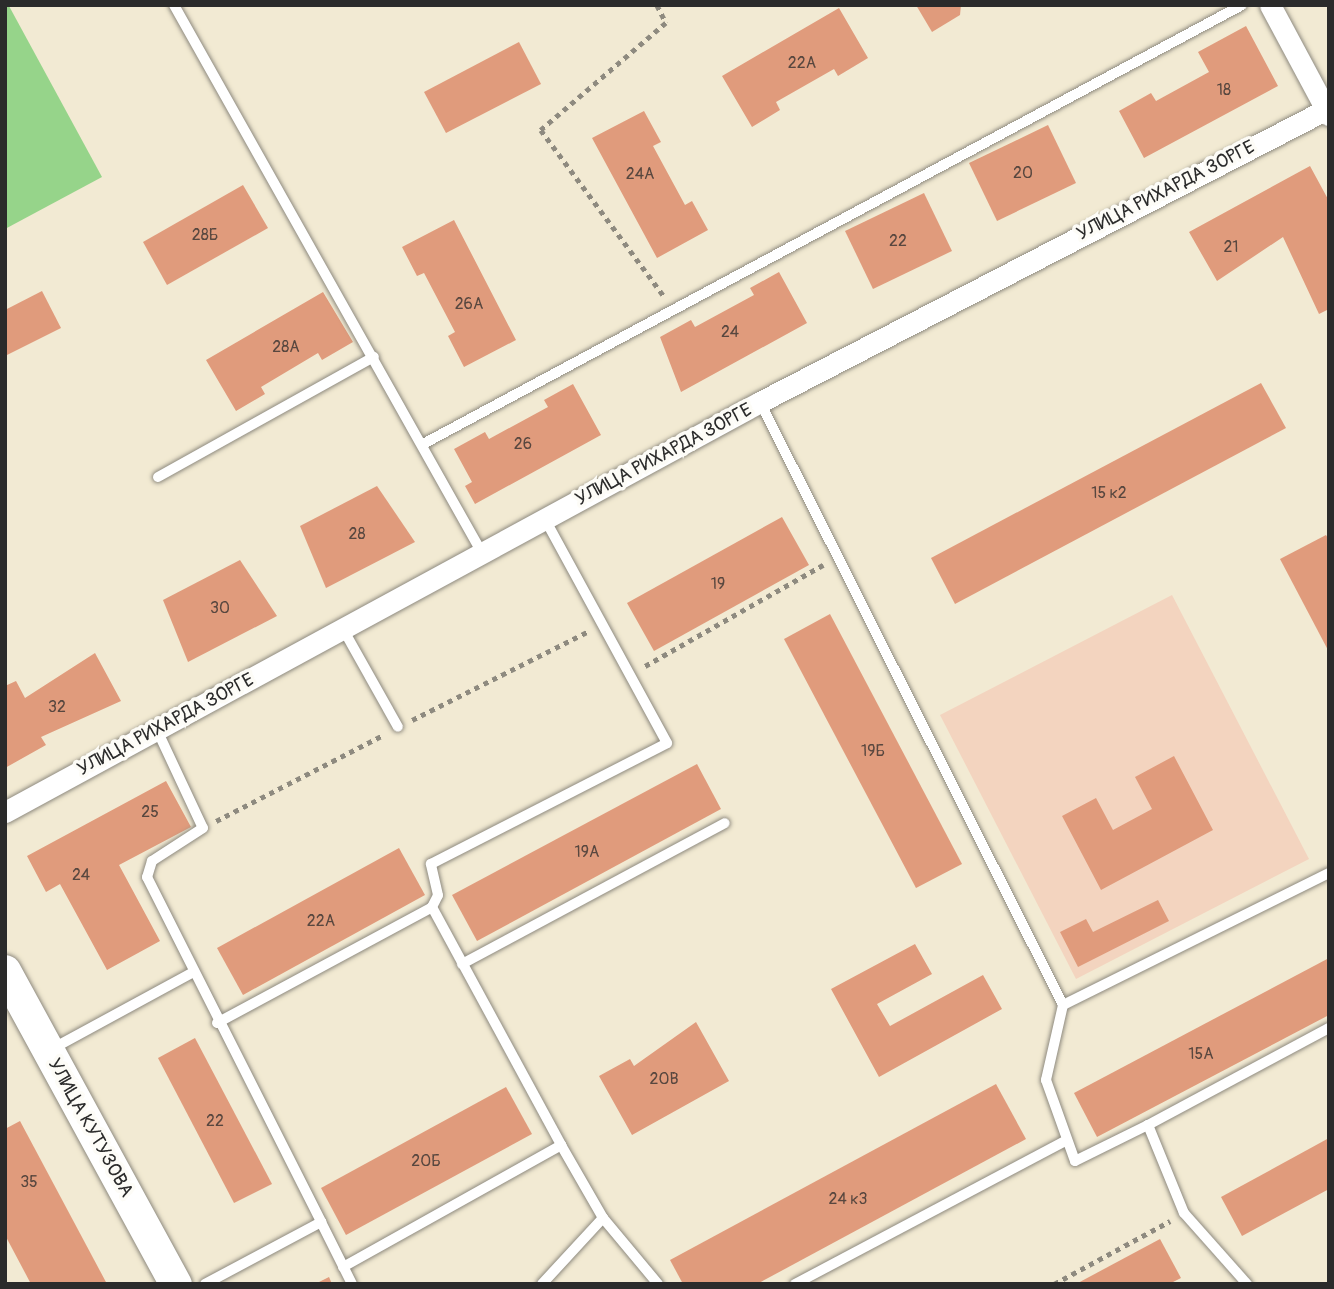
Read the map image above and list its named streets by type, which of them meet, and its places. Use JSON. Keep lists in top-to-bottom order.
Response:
{
  "streets": {
    "main road": ["УЛИЦА КУТУЗОВА"],
    "street": ["УЛИЦА РИХАРДА ЗОРГЕ"]
  },
  "house_numbers": [
    "22А",
    "18",
    "20",
    "24А",
    "28Б",
    "22",
    "21",
    "26А",
    "24",
    "28А",
    "26",
    "15 к2",
    "28",
    "19",
    "30",
    "32",
    "19Б",
    "25",
    "19А",
    "24",
    "22А",
    "15А",
    "20В",
    "22",
    "20Б",
    "35",
    "24 к3"
  ]
}
